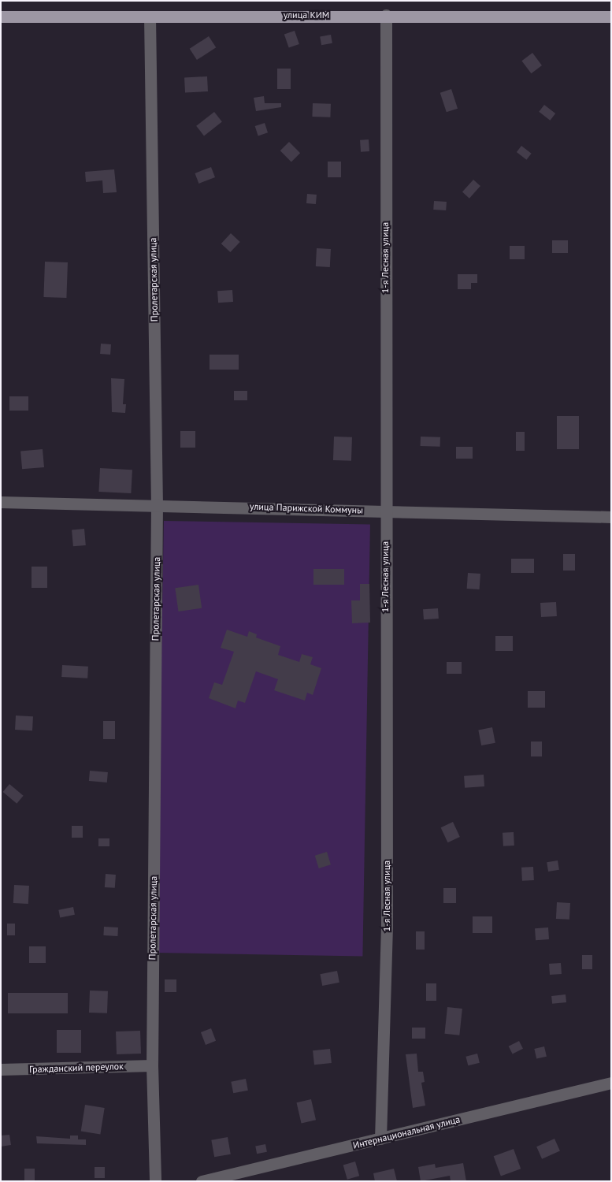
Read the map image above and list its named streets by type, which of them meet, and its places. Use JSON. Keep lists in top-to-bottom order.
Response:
{
  "streets": {
    "main road": ["улица КИМ"],
    "street": [
      "1-я Лесная улица",
      "Пролетарская улица",
      "улица Парижской Коммуны",
      "Гражданский переулок",
      "Интернациональная улица"
    ]
  },
  "crossings": [
    ["улица КИМ", "1-я Лесная улица"],
    ["улица КИМ", "Пролетарская улица"],
    ["1-я Лесная улица", "улица Парижской Коммуны"],
    ["1-я Лесная улица", "Интернациональная улица"],
    ["Пролетарская улица", "улица Парижской Коммуны"],
    ["Пролетарская улица", "Гражданский переулок"]
  ]
}
